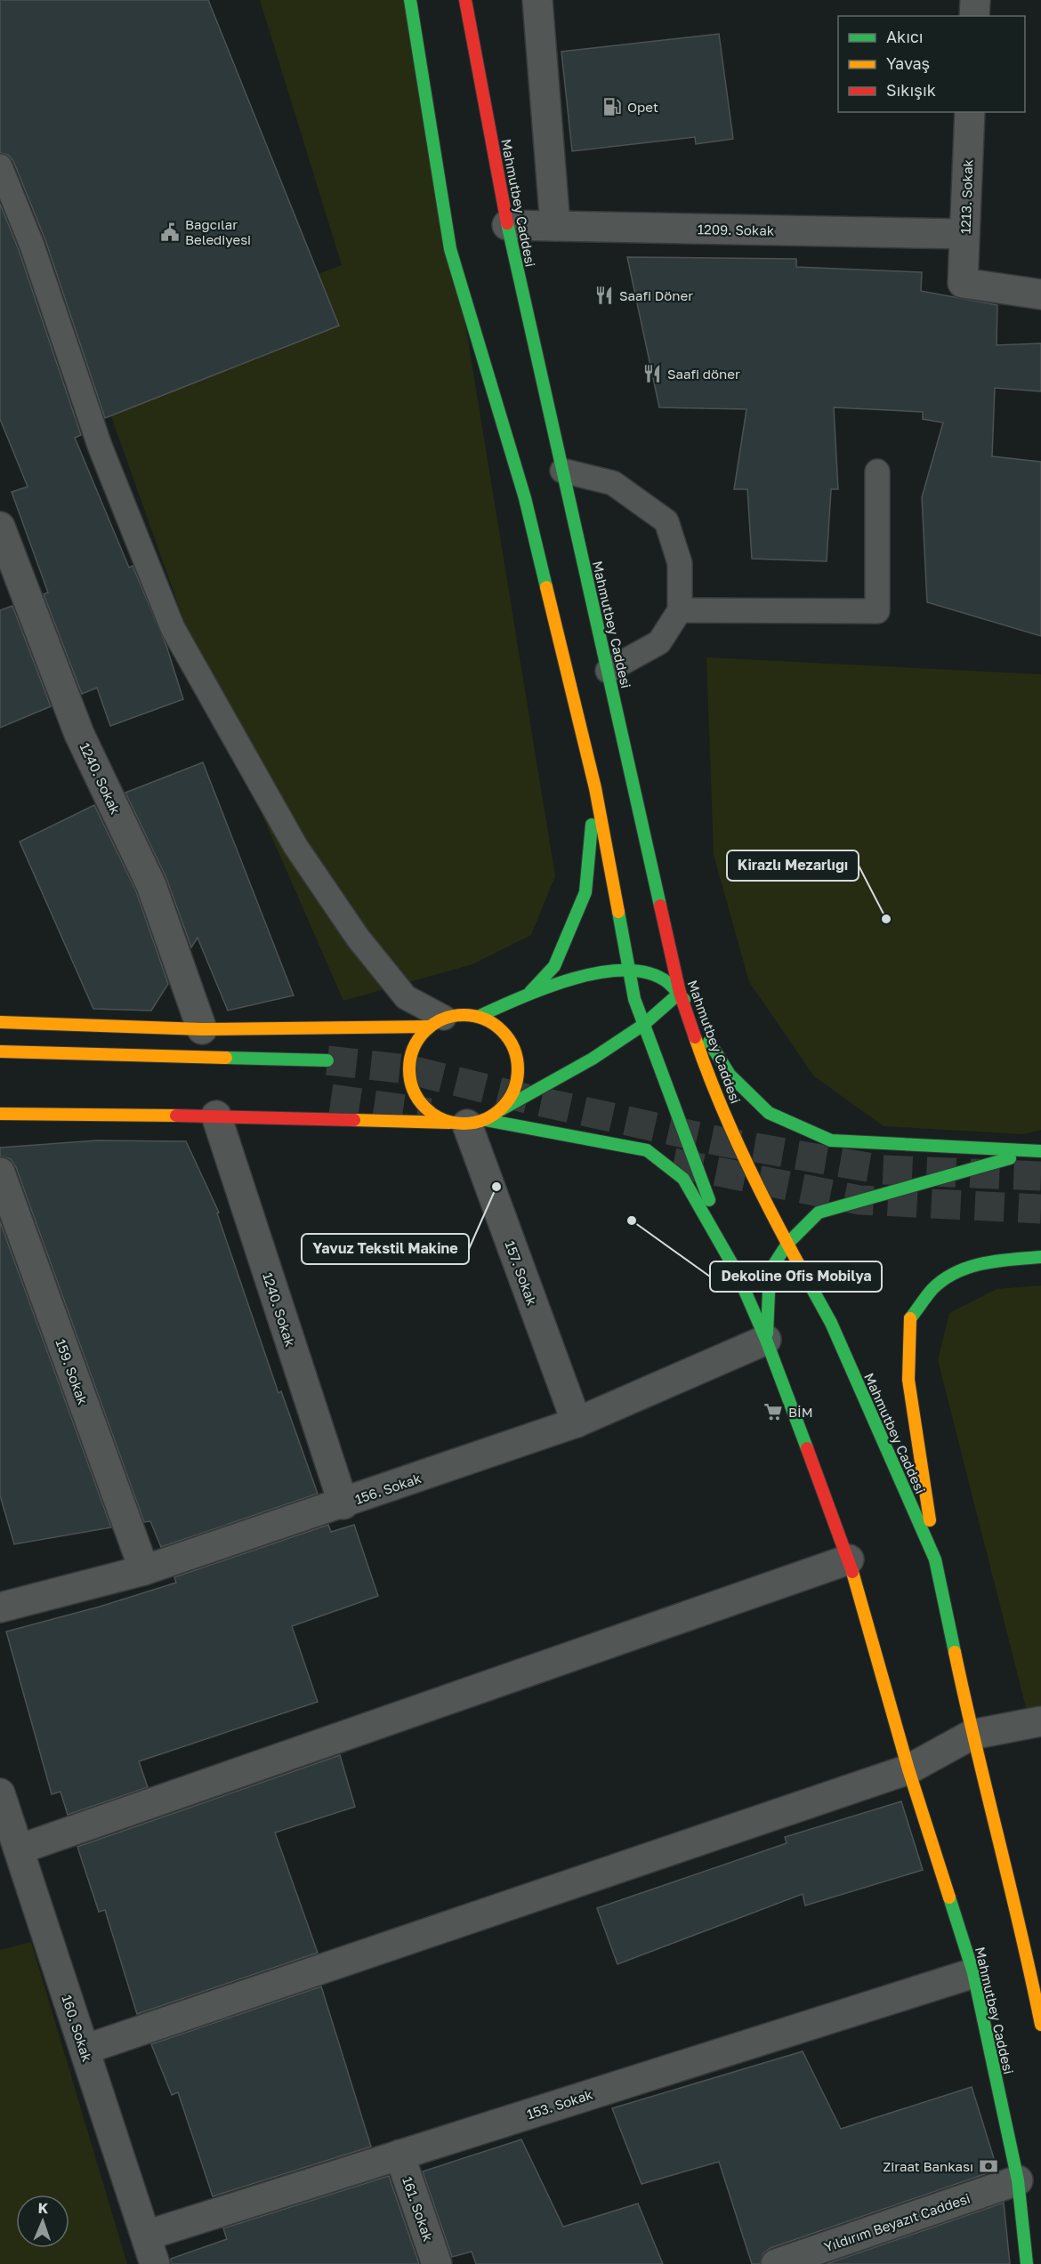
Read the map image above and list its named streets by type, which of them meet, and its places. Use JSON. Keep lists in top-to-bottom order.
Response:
{
  "streets": {
    "main road": ["Mahmutbey Caddesi"],
    "street": [
      "1213. Sokak",
      "1209. Sokak",
      "1240. Sokak",
      "157. Sokak",
      "159. Sokak",
      "156. Sokak",
      "160. Sokak",
      "153. Sokak",
      "161. Sokak",
      "Yıldırım Beyazıt Caddesi"
    ]
  },
  "crossings": [
    ["1213. Sokak", "1209. Sokak"],
    ["Mahmutbey Caddesi", "1209. Sokak"],
    ["Mahmutbey Caddesi", "156. Sokak"],
    ["Mahmutbey Caddesi", "153. Sokak"],
    ["Mahmutbey Caddesi", "Yıldırım Beyazıt Caddesi"],
    ["1240. Sokak", "156. Sokak"],
    ["157. Sokak", "156. Sokak"],
    ["159. Sokak", "156. Sokak"],
    ["160. Sokak", "153. Sokak"],
    ["153. Sokak", "161. Sokak"]
  ],
  "places": {
    "fuel station": ["Opet"],
    "public building": ["Bağcılar Belediyesi"],
    "restaurant": ["Saafi Döner", "Saafi döner"],
    "other": ["Kirazlı Mezarlığı", "Yavuz Tekstil Makine", "Dekoline Ofis Mobilya"],
    "supermarket": ["BİM"],
    "bank": ["Ziraat Bankası"]
  },
  "legend": ["Akıcı", "Yavaş", "Sıkışık"],
  "north": "top"
}
